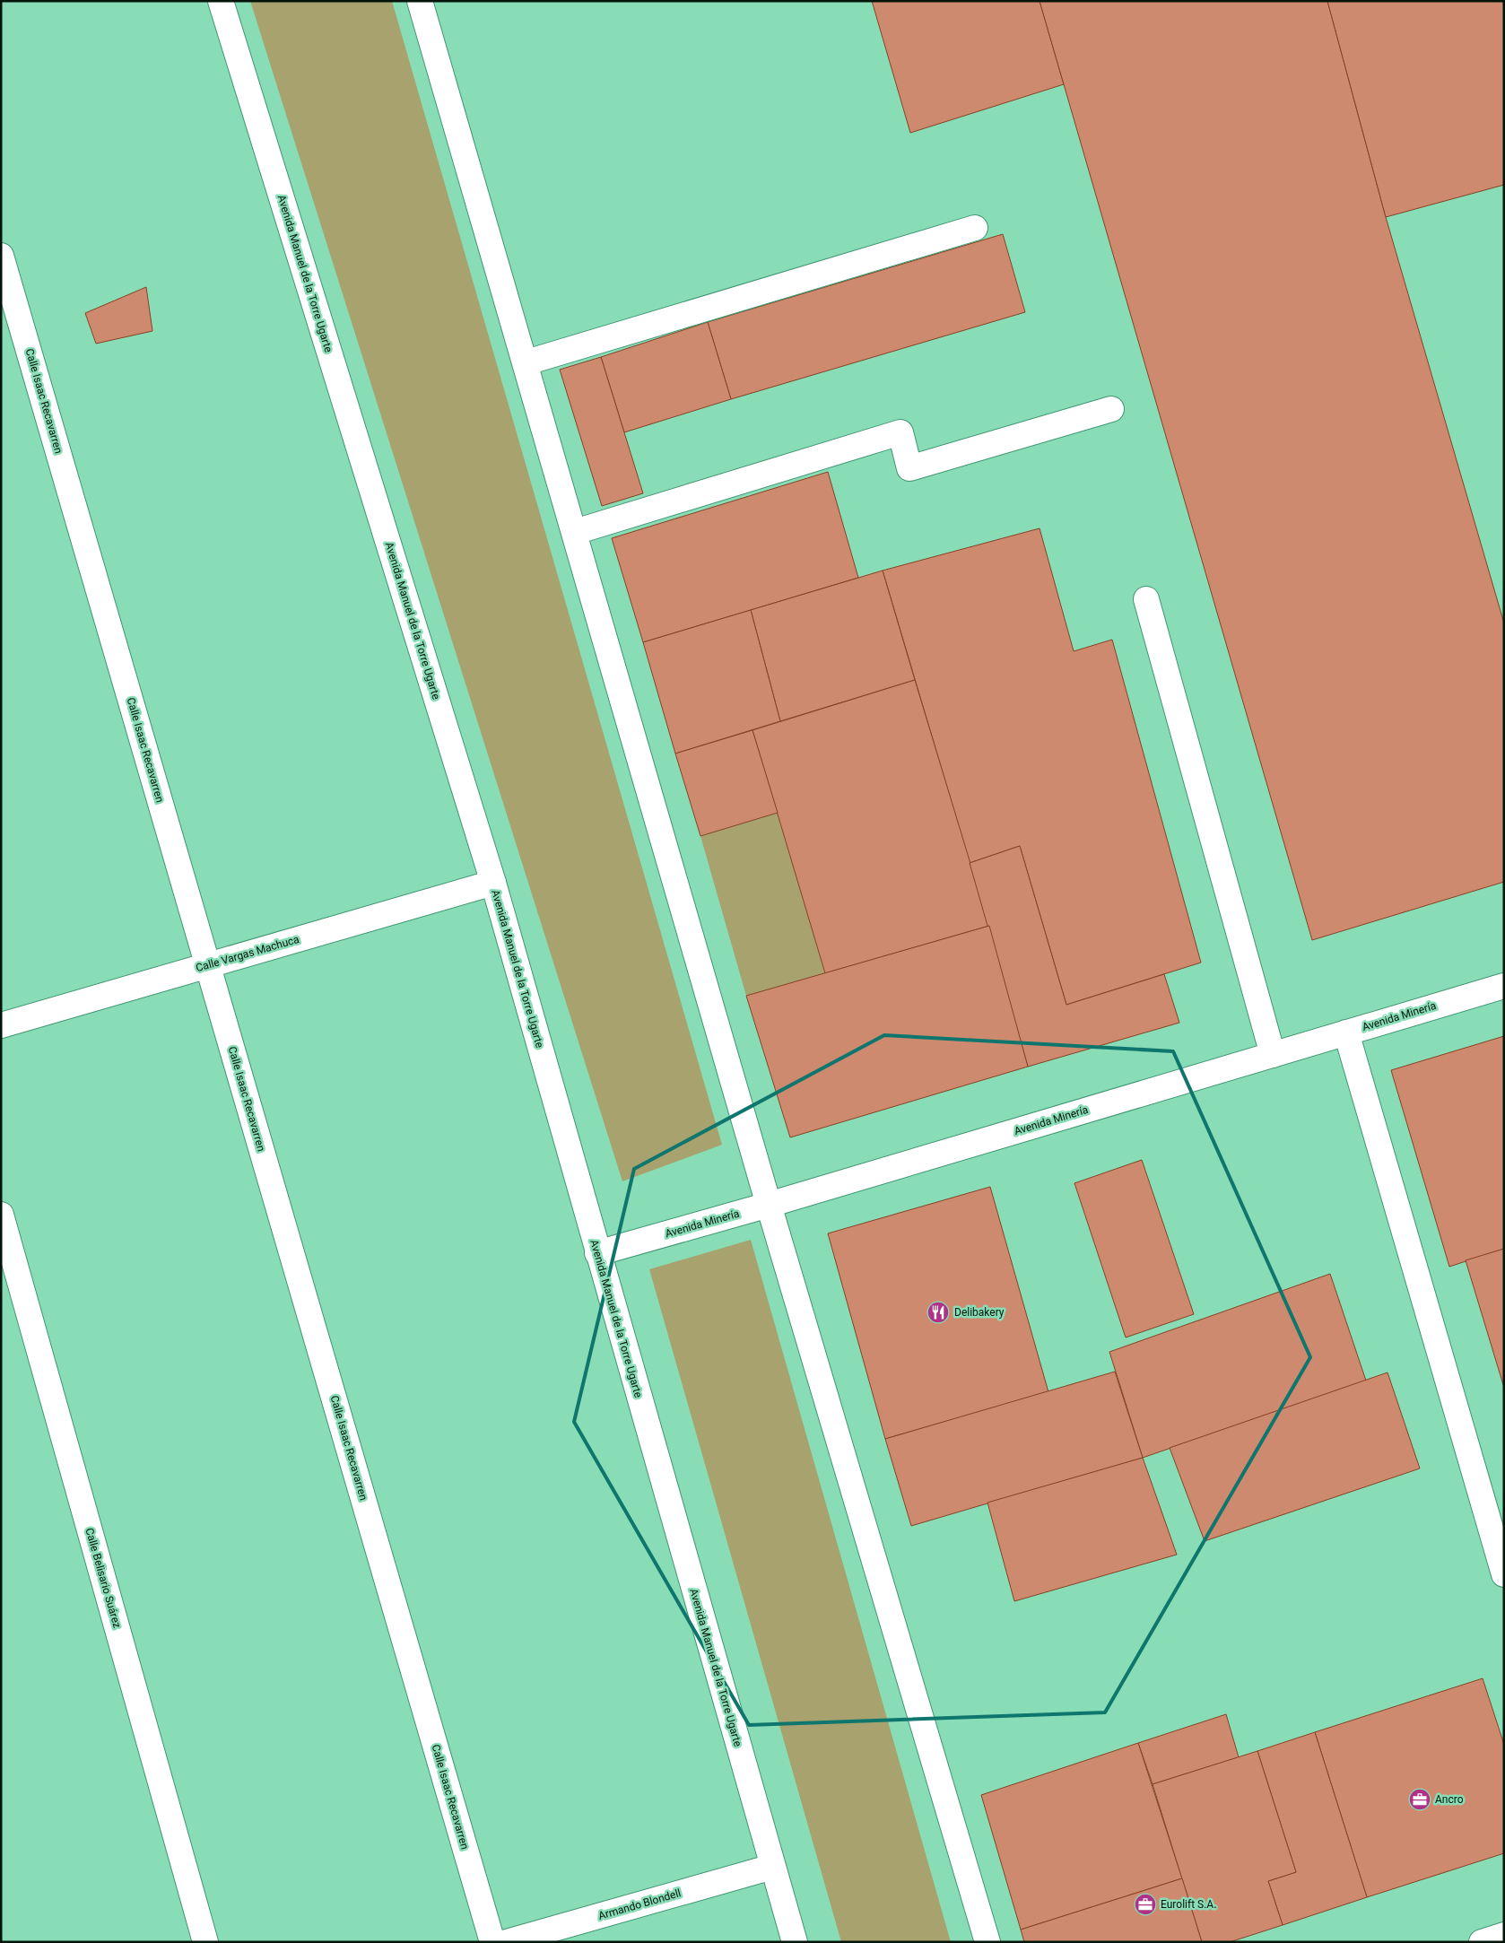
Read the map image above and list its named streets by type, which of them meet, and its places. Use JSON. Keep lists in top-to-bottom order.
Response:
{
  "streets": {
    "street": [
      "Avenida Manuel de la Torre Ugarte",
      "Calle Isaac Recavarren",
      "Calle Vargas Machuca",
      "Avenida Minería",
      "Calle Belisario Suárez",
      "Armando Blondell"
    ]
  },
  "crossings": [
    ["Avenida Manuel de la Torre Ugarte", "Calle Vargas Machuca"],
    ["Avenida Manuel de la Torre Ugarte", "Avenida Minería"],
    ["Avenida Manuel de la Torre Ugarte", "Armando Blondell"],
    ["Calle Isaac Recavarren", "Calle Vargas Machuca"]
  ],
  "places": {
    "restaurant": ["Delibakery"],
    "office": ["Ancro", "Eurolift S.A."]
  }
}
